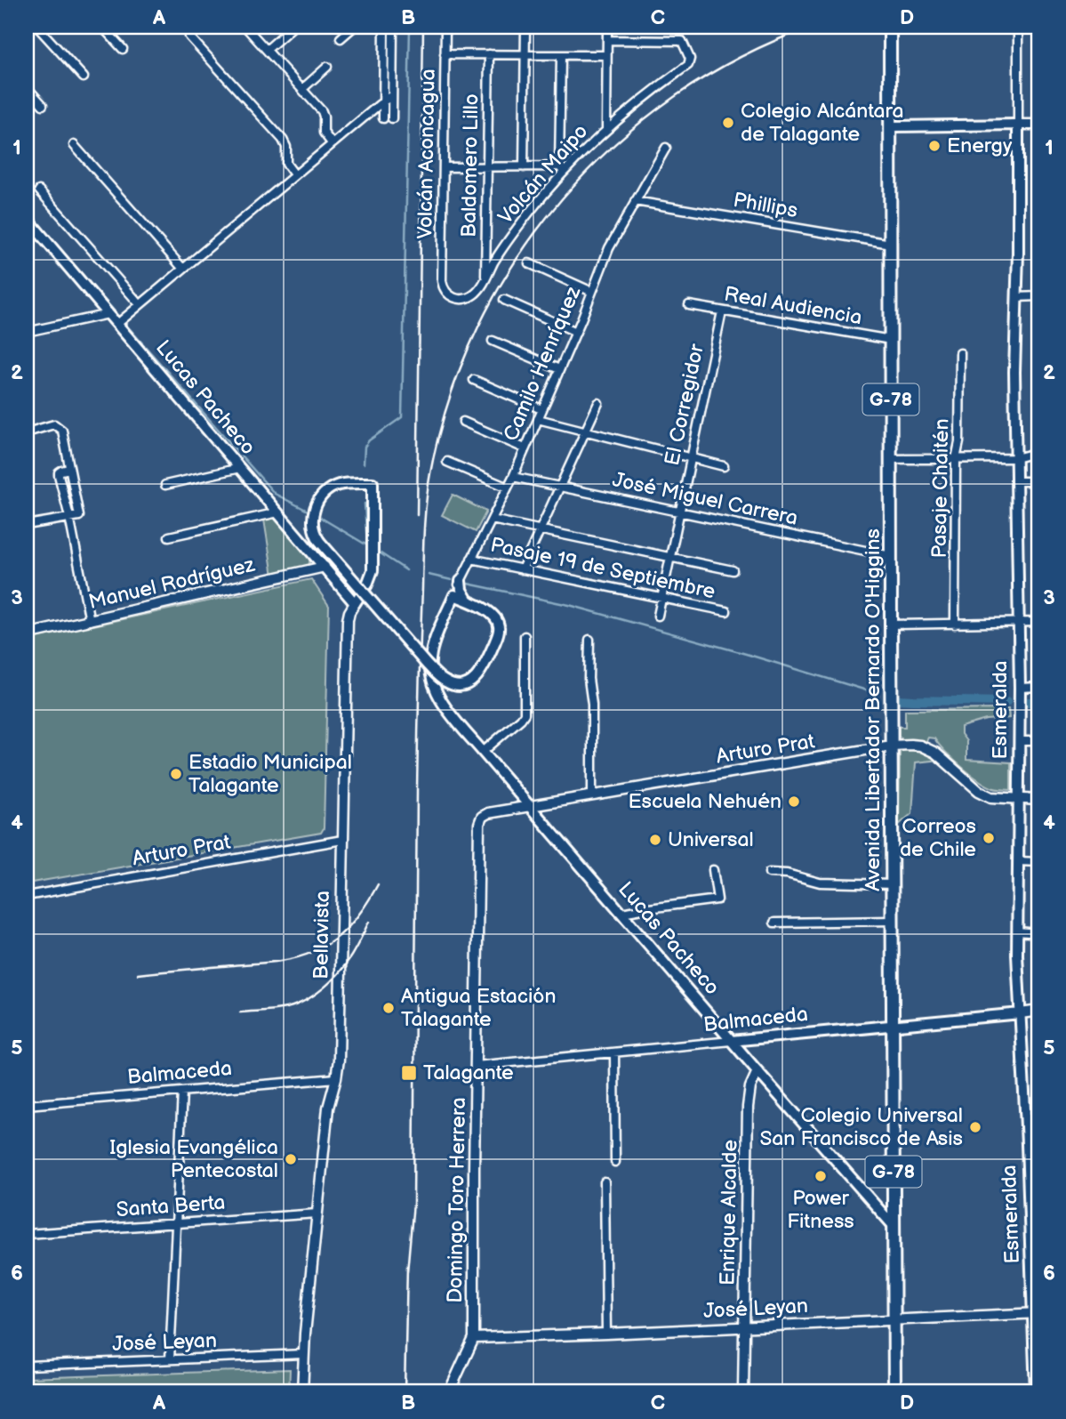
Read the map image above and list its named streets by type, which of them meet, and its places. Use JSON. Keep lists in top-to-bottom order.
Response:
{
  "streets": {
    "main road": [
      "Lucas Pacheco",
      "G-78",
      "Avenida Libertador Bernardo O'Higgins",
      "Esmeralda",
      "Bellavista",
      "Balmaceda"
    ],
    "street": [
      "Volcán Aconcagua",
      "Baldomero Lillo",
      "Volcán Maipo",
      "Phillips",
      "Real Audiencia",
      "Camilo Henríquez",
      "El Corregidor",
      "Pasaje Chaitén",
      "José Miguel Carrera",
      "Pasaje 19 de Septiembre",
      "Manuel Rodríguez",
      "Arturo Prat",
      "Domingo Toro Herrera",
      "Santa Berta",
      "Enrique Alcalde",
      "José Leyan"
    ]
  },
  "crossings": [
    ["Volcán Aconcagua", "Volcán Maipo"],
    ["Baldomero Lillo", "Volcán Maipo"],
    ["Phillips", "Camilo Henríquez"],
    ["Phillips", "Avenida Libertador Bernardo O'Higgins"],
    ["Real Audiencia", "El Corregidor"],
    ["Real Audiencia", "Avenida Libertador Bernardo O'Higgins"],
    ["Camilo Henríquez", "Lucas Pacheco"],
    ["Camilo Henríquez", "José Miguel Carrera"],
    ["Camilo Henríquez", "Pasaje 19 de Septiembre"],
    ["Lucas Pacheco", "Manuel Rodríguez"],
    ["Lucas Pacheco", "Avenida Libertador Bernardo O'Higgins"],
    ["Lucas Pacheco", "Arturo Prat"],
    ["Lucas Pacheco", "Bellavista"],
    ["Lucas Pacheco", "Balmaceda"],
    ["Lucas Pacheco", "Enrique Alcalde"],
    ["El Corregidor", "José Miguel Carrera"],
    ["El Corregidor", "Pasaje 19 de Septiembre"],
    ["José Miguel Carrera", "Avenida Libertador Bernardo O'Higgins"],
    ["Avenida Libertador Bernardo O'Higgins", "Arturo Prat"],
    ["Avenida Libertador Bernardo O'Higgins", "Balmaceda"],
    ["Avenida Libertador Bernardo O'Higgins", "José Leyan"],
    ["Esmeralda", "Arturo Prat"],
    ["Esmeralda", "Balmaceda"],
    ["Esmeralda", "José Leyan"],
    ["Arturo Prat", "Bellavista"],
    ["Arturo Prat", "Domingo Toro Herrera"],
    ["Bellavista", "Balmaceda"],
    ["Bellavista", "Santa Berta"],
    ["Bellavista", "José Leyan"],
    ["Balmaceda", "Domingo Toro Herrera"],
    ["Domingo Toro Herrera", "José Leyan"],
    ["Enrique Alcalde", "José Leyan"]
  ],
  "places": {
    "other": [
      "Colegio Alcántara de Talagante",
      "Energy",
      "Estadio Municipal Talagante",
      "Escuela Nehuén",
      "Correos de Chile",
      "Universal",
      "Antigua Estación Talagante",
      "Colegio Universal San Francisco de Asis",
      "Iglesia Evangélica Pentecostal",
      "Power Fitness"
    ],
    "transit": ["Talagante"]
  },
  "grid": {
    "columns": [
      "A",
      "B",
      "C",
      "D"
    ],
    "rows": [
      "1",
      "2",
      "3",
      "4",
      "5",
      "6"
    ]
  }
}
